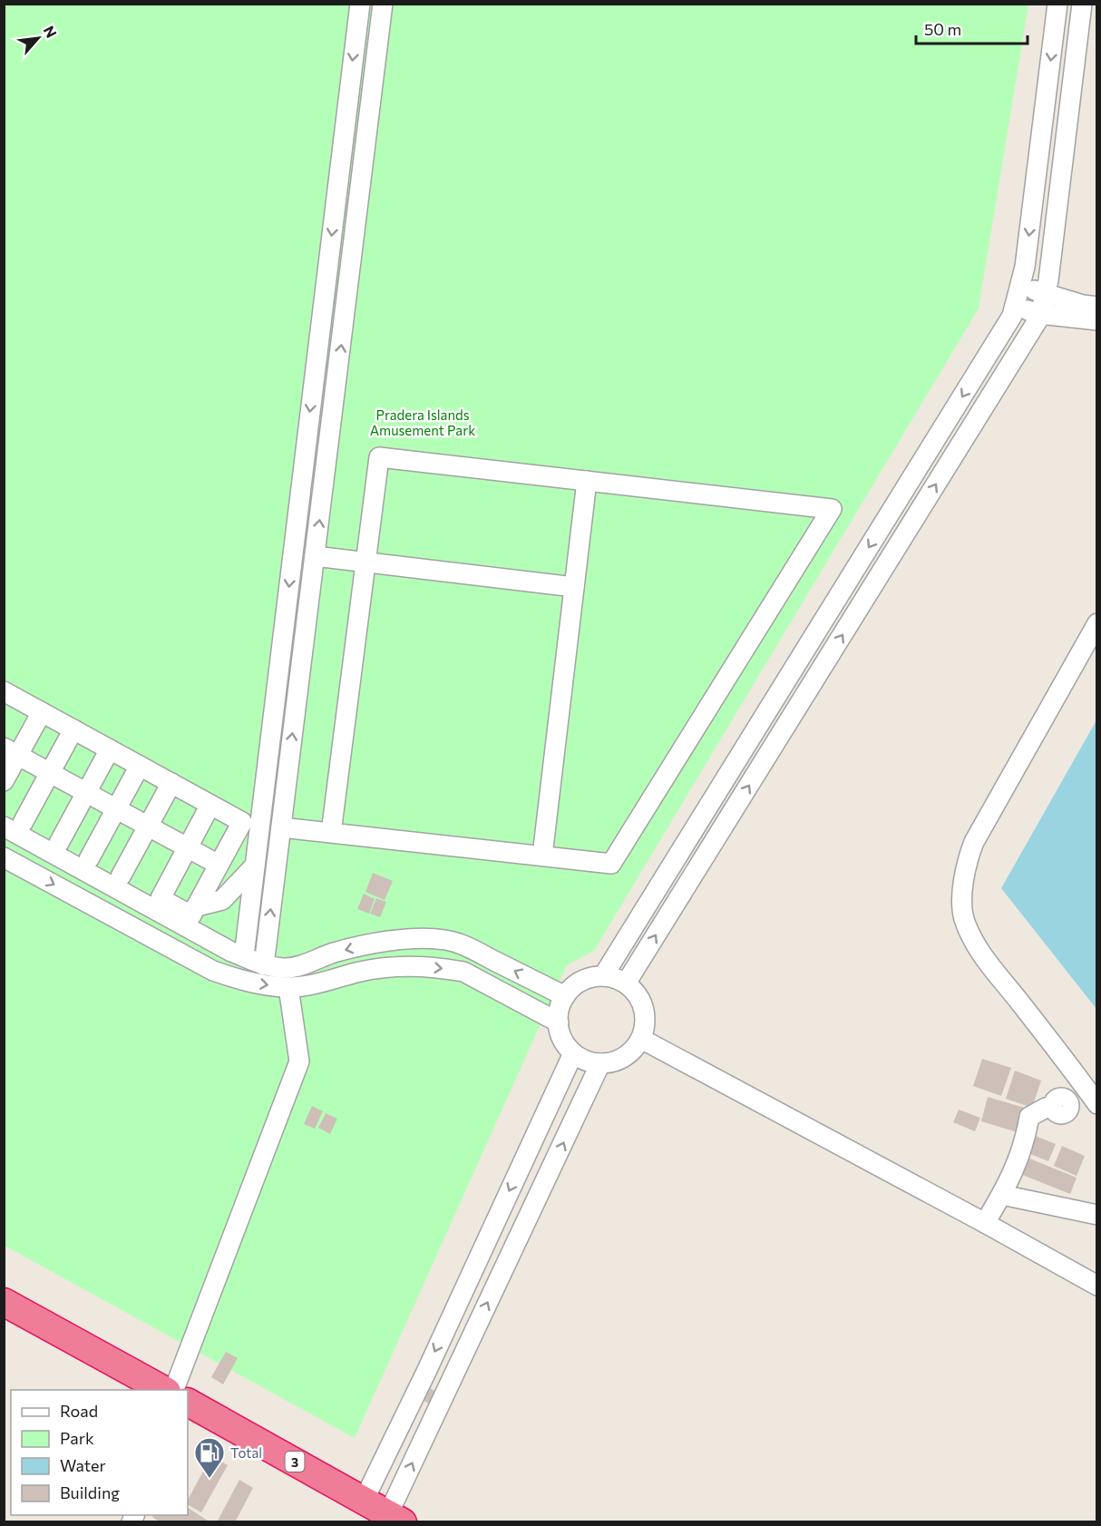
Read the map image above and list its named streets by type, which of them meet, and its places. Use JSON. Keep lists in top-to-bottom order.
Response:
{
  "streets": {
    "highway": ["3"]
  },
  "parks": ["Pradera Islands Amusement Park"],
  "places": {
    "fuel station": ["Total"]
  },
  "legend": [
    "Road",
    "Park",
    "Water",
    "Building"
  ],
  "scale_bar": "50 m",
  "north": "top right"
}
